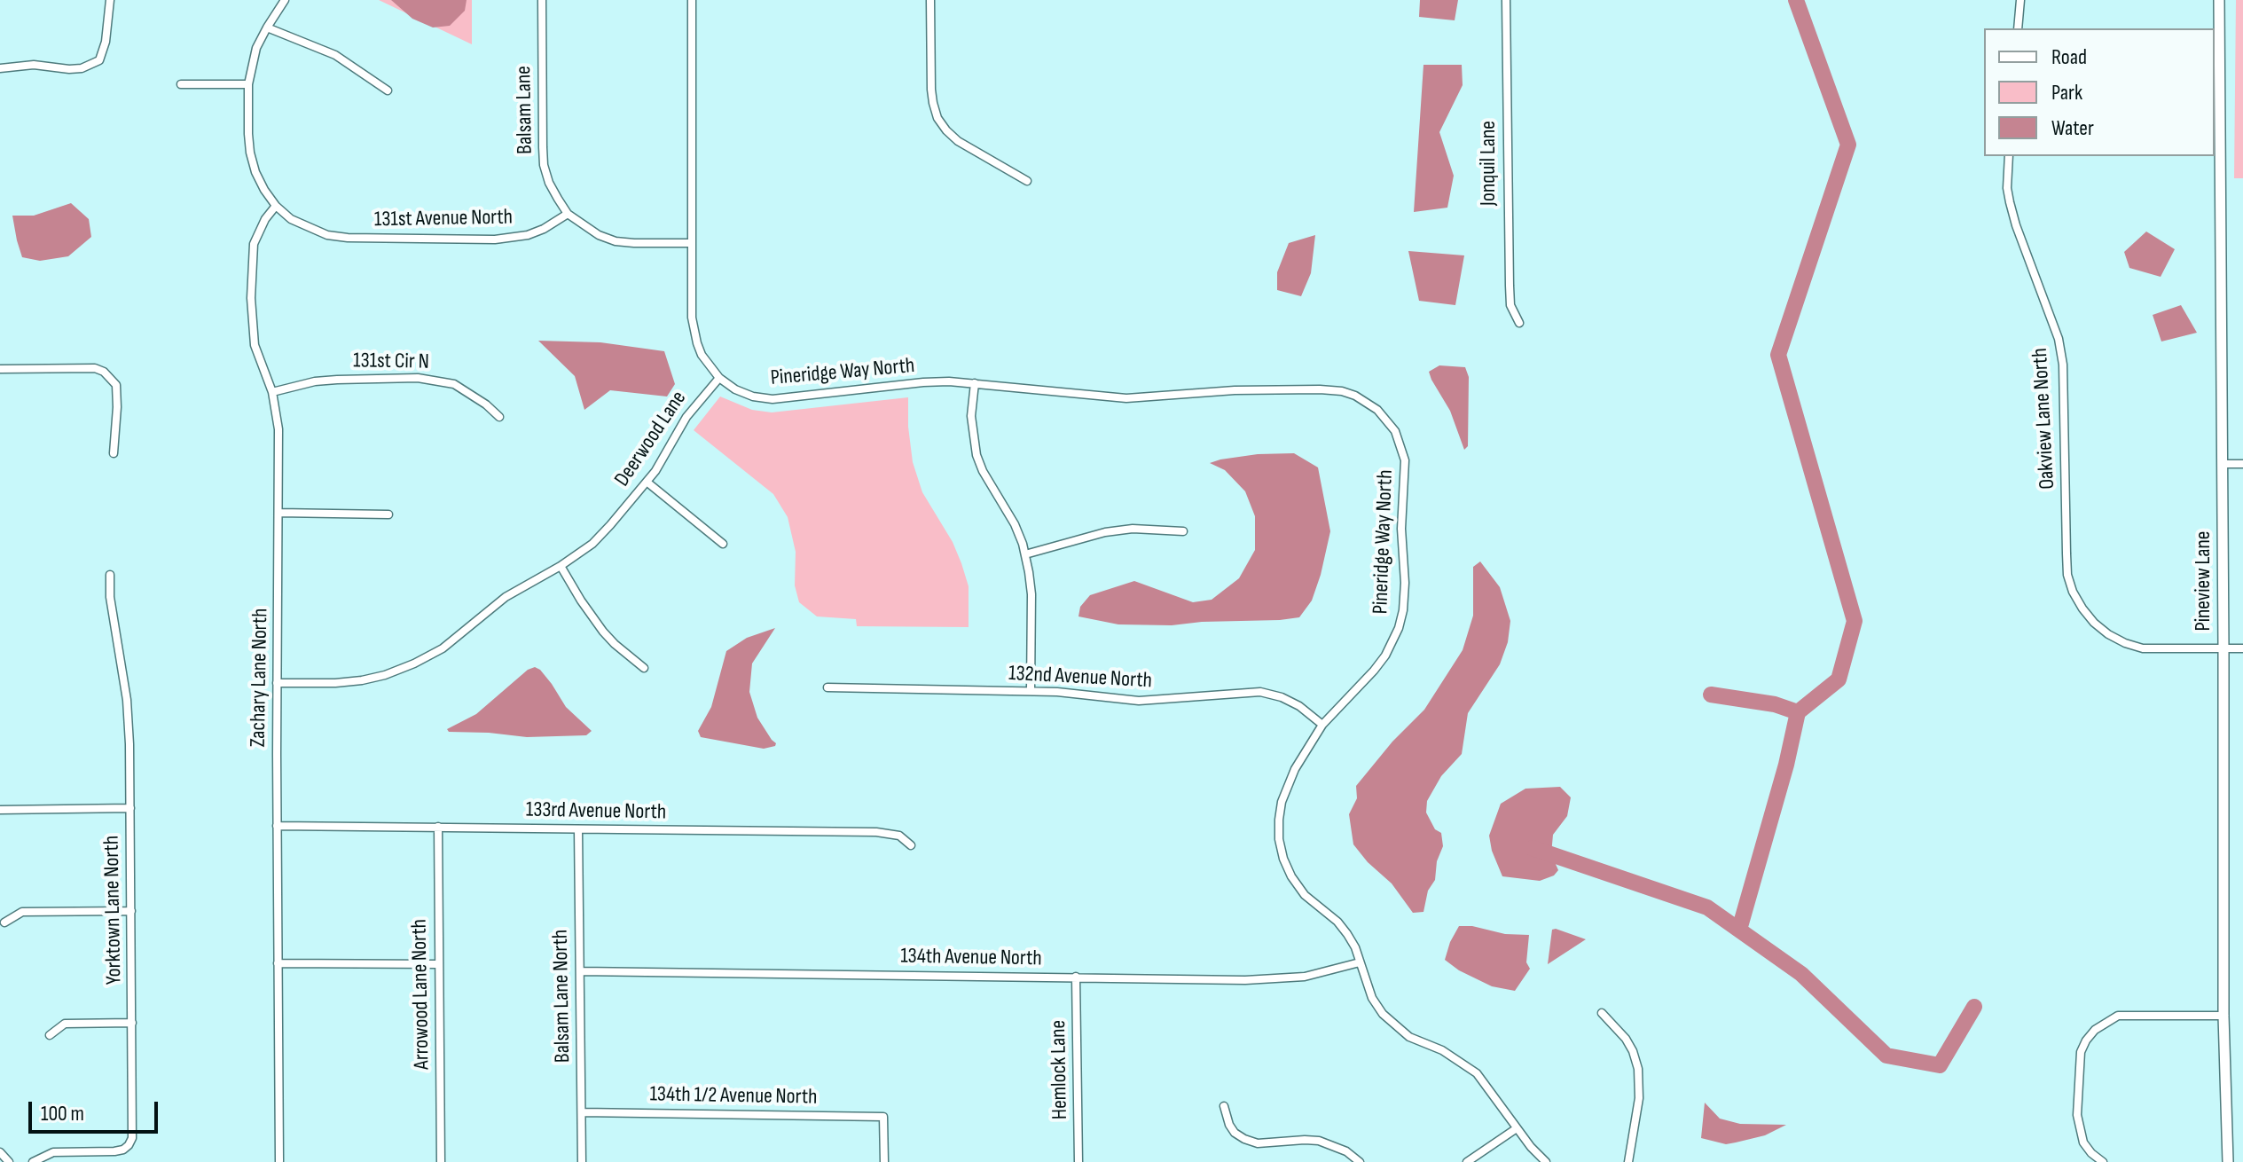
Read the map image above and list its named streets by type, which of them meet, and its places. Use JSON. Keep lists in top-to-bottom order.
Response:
{
  "streets": {
    "street": [
      "Balsam Lane",
      "Jonquil Lane",
      "131st Avenue North",
      "131st Cir N",
      "Pineridge Way North",
      "Oakview Lane North",
      "Deerwood Lane",
      "Pineview Lane",
      "Zachary Lane North",
      "132nd Avenue North",
      "133rd Avenue North",
      "Yorktown Lane North",
      "134th Avenue North",
      "Arrowood Lane North",
      "Balsam Lane North",
      "Hemlock Lane",
      "134th 1/2 Avenue North"
    ]
  },
  "crossings": [
    ["Balsam Lane", "131st Avenue North"],
    ["131st Avenue North", "Zachary Lane North"],
    ["131st Cir N", "Zachary Lane North"],
    ["Pineridge Way North", "Deerwood Lane"],
    ["Pineridge Way North", "132nd Avenue North"],
    ["Pineridge Way North", "134th Avenue North"],
    ["Oakview Lane North", "Pineview Lane"],
    ["Deerwood Lane", "Zachary Lane North"],
    ["Zachary Lane North", "133rd Avenue North"],
    ["133rd Avenue North", "Arrowood Lane North"],
    ["133rd Avenue North", "Balsam Lane North"],
    ["134th Avenue North", "Balsam Lane North"],
    ["134th Avenue North", "Hemlock Lane"],
    ["Balsam Lane North", "134th 1/2 Avenue North"]
  ],
  "legend": ["Road", "Park", "Water"],
  "scale_bar": "100 m"
}
